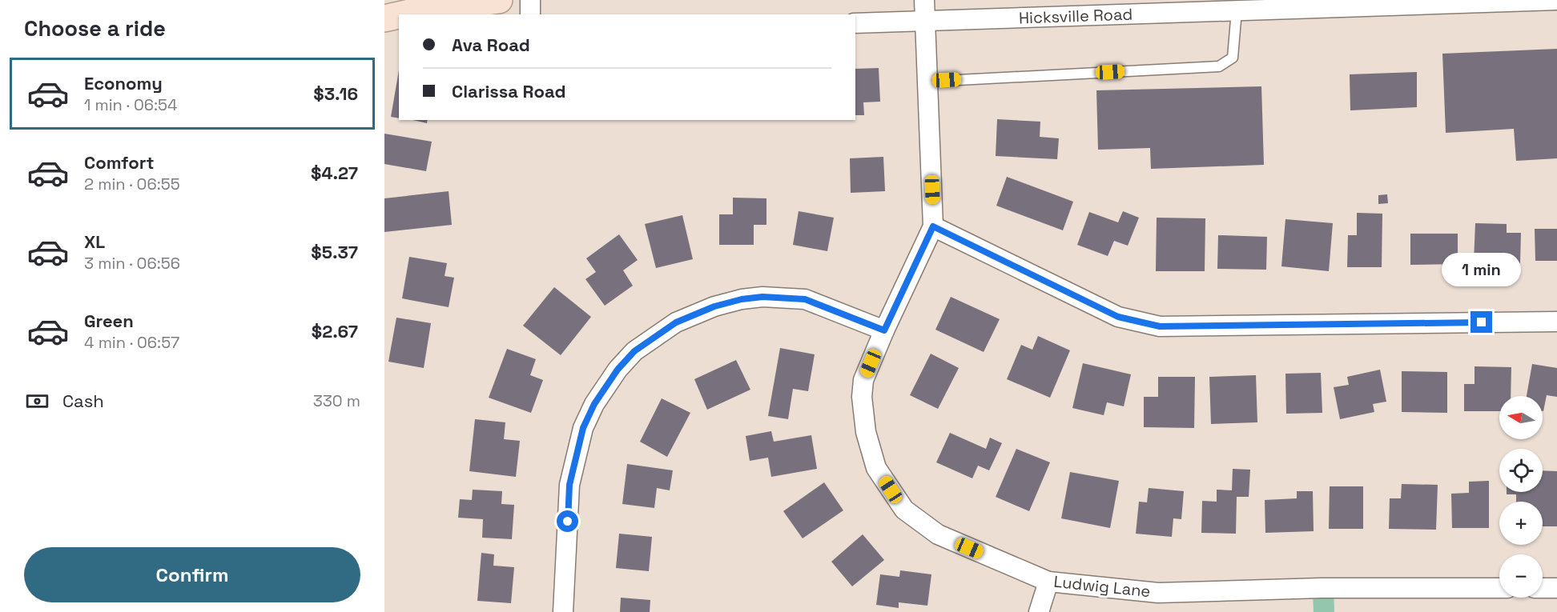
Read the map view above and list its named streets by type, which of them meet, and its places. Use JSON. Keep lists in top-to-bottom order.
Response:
{
  "streets": {
    "street": ["Hicksville Road", "Ludwig Lane"]
  },
  "crossings": [
    ["Hicksville Road", "Ludwig Lane"]
  ],
  "north": "left",
  "page": {
    "heading": "Choose a ride",
    "banner": ["Ava Road", "Clarissa Road"],
    "list": [
      {
        "name": "Economy",
        "note": "1 min · 06:54",
        "value": "$3.16"
      },
      {
        "name": "Comfort",
        "note": "2 min · 06:55",
        "value": "$4.27"
      },
      {
        "name": "XL",
        "note": "3 min · 06:56",
        "value": "$5.37"
      },
      {
        "name": "Green",
        "note": "4 min · 06:57",
        "value": "$2.67"
      }
    ],
    "bubble": "1 min",
    "pay": ["Cash", "330 m"],
    "map_buttons": ["+", "−"],
    "buttons": "Confirm"
  }
}
